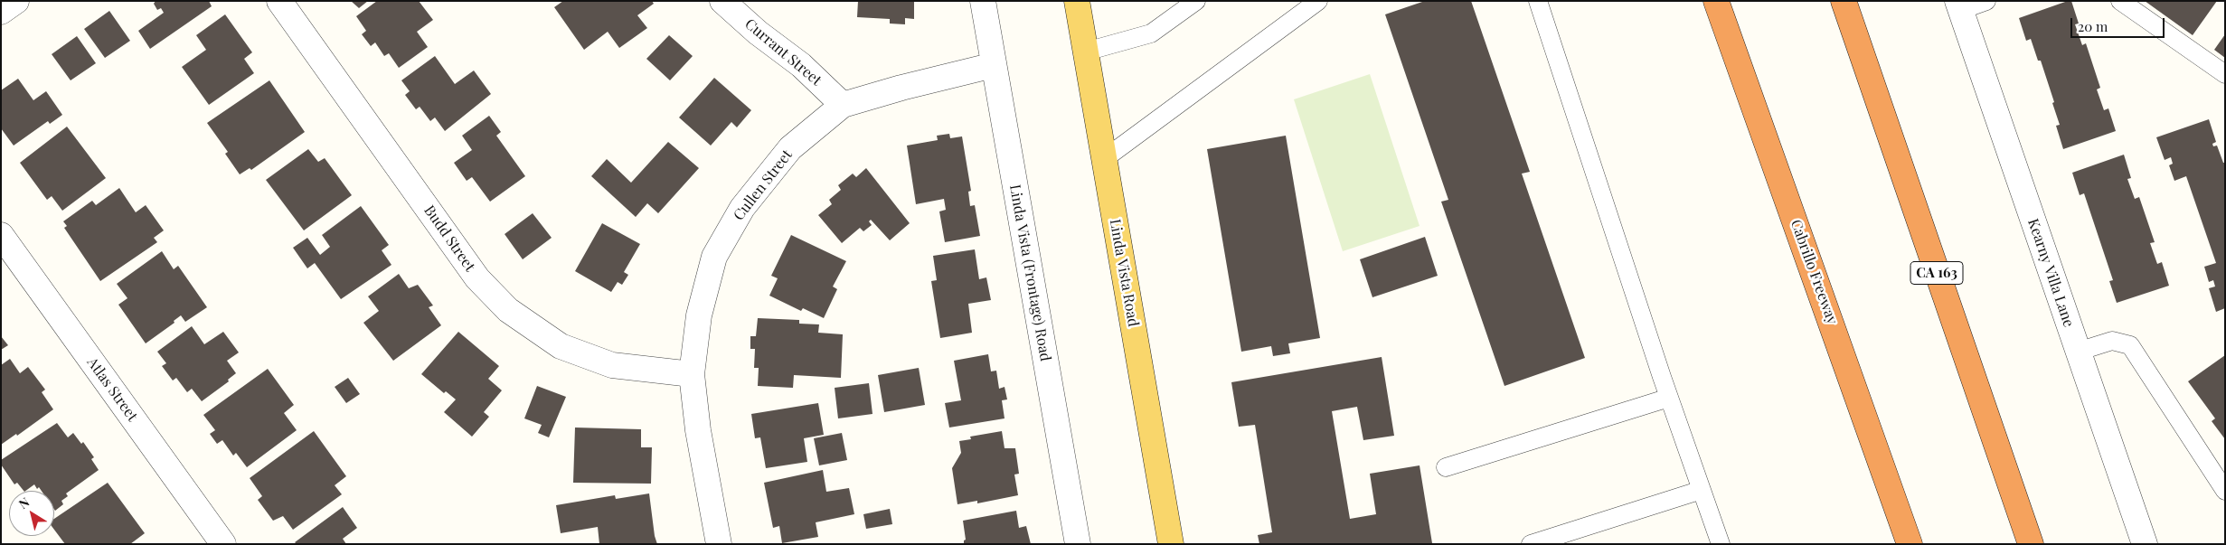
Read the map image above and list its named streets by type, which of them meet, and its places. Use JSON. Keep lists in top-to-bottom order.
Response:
{
  "streets": {
    "highway": ["Cabrillo Freeway", "CA 163"],
    "main road": ["Linda Vista Road"],
    "street": [
      "Currant Street",
      "Cullen Street",
      "Budd Street",
      "Linda Vista (Frontage) Road",
      "Kearny Villa Lane",
      "Atlas Street"
    ]
  },
  "crossings": [
    ["Currant Street", "Cullen Street"],
    ["Cullen Street", "Budd Street"],
    ["Cullen Street", "Linda Vista (Frontage) Road"]
  ],
  "scale_bar": "20 m",
  "north": "top left"
}
